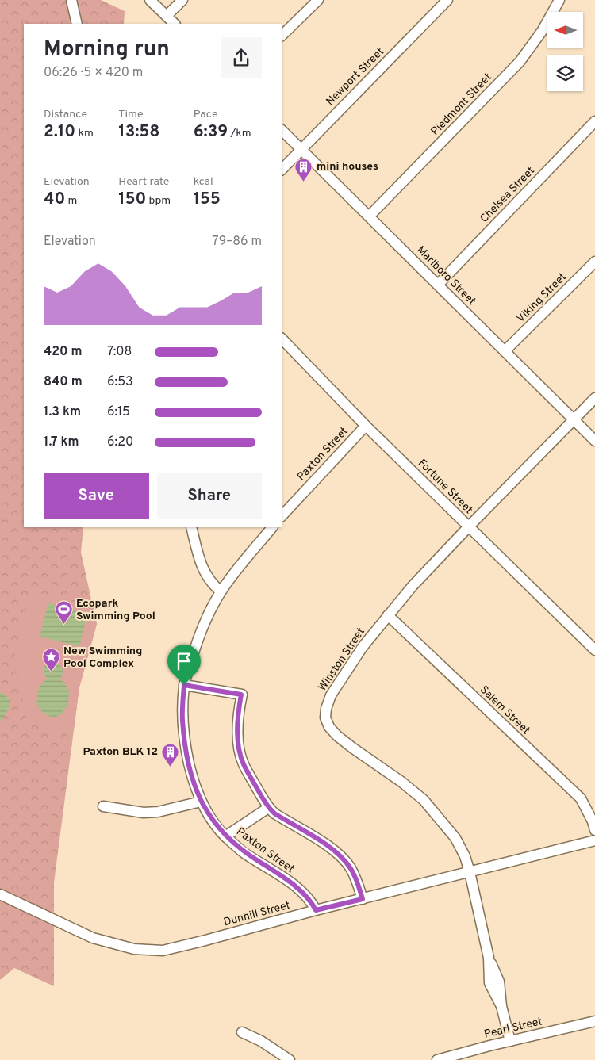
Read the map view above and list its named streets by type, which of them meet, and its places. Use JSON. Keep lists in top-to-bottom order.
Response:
{
  "streets": {
    "street": [
      "Newport Street",
      "Piedmont Street",
      "Chelsea Street",
      "Marlboro Street",
      "Viking Street",
      "Paxton Street",
      "Fortune Street",
      "Winston Street",
      "Salem Street",
      "Dunhill Street",
      "Pearl Street"
    ]
  },
  "crossings": [
    ["Newport Street", "Marlboro Street"],
    ["Piedmont Street", "Marlboro Street"],
    ["Chelsea Street", "Marlboro Street"],
    ["Marlboro Street", "Viking Street"],
    ["Marlboro Street", "Winston Street"],
    ["Paxton Street", "Fortune Street"],
    ["Paxton Street", "Dunhill Street"],
    ["Fortune Street", "Winston Street"],
    ["Winston Street", "Salem Street"],
    ["Winston Street", "Dunhill Street"],
    ["Winston Street", "Pearl Street"]
  ],
  "places": {
    "building": ["mini houses", "Paxton BLK 12"],
    "sports": ["Ecopark Swimming Pool"],
    "place": ["New Swimming Pool Complex"]
  },
  "north": "left",
  "page": {
    "heading": ["Morning run", "06:26 · 5 × 420 m"],
    "stats": [
      ["Distance", "2.10 km"],
      ["Time", "13:58"],
      ["Pace", "6:39 /km"],
      ["Elevation", "40 m"],
      ["Heart rate", "150 bpm"],
      ["kcal", "155"]
    ],
    "chart": ["Elevation", "79–86 m"],
    "list": [
      {
        "name": "420 m",
        "note": "7:08"
      },
      {
        "name": "840 m",
        "note": "6:53"
      },
      {
        "name": "1.3 km",
        "note": "6:15"
      },
      {
        "name": "1.7 km",
        "note": "6:20"
      }
    ],
    "buttons": ["Save", "Share"]
  }
}
